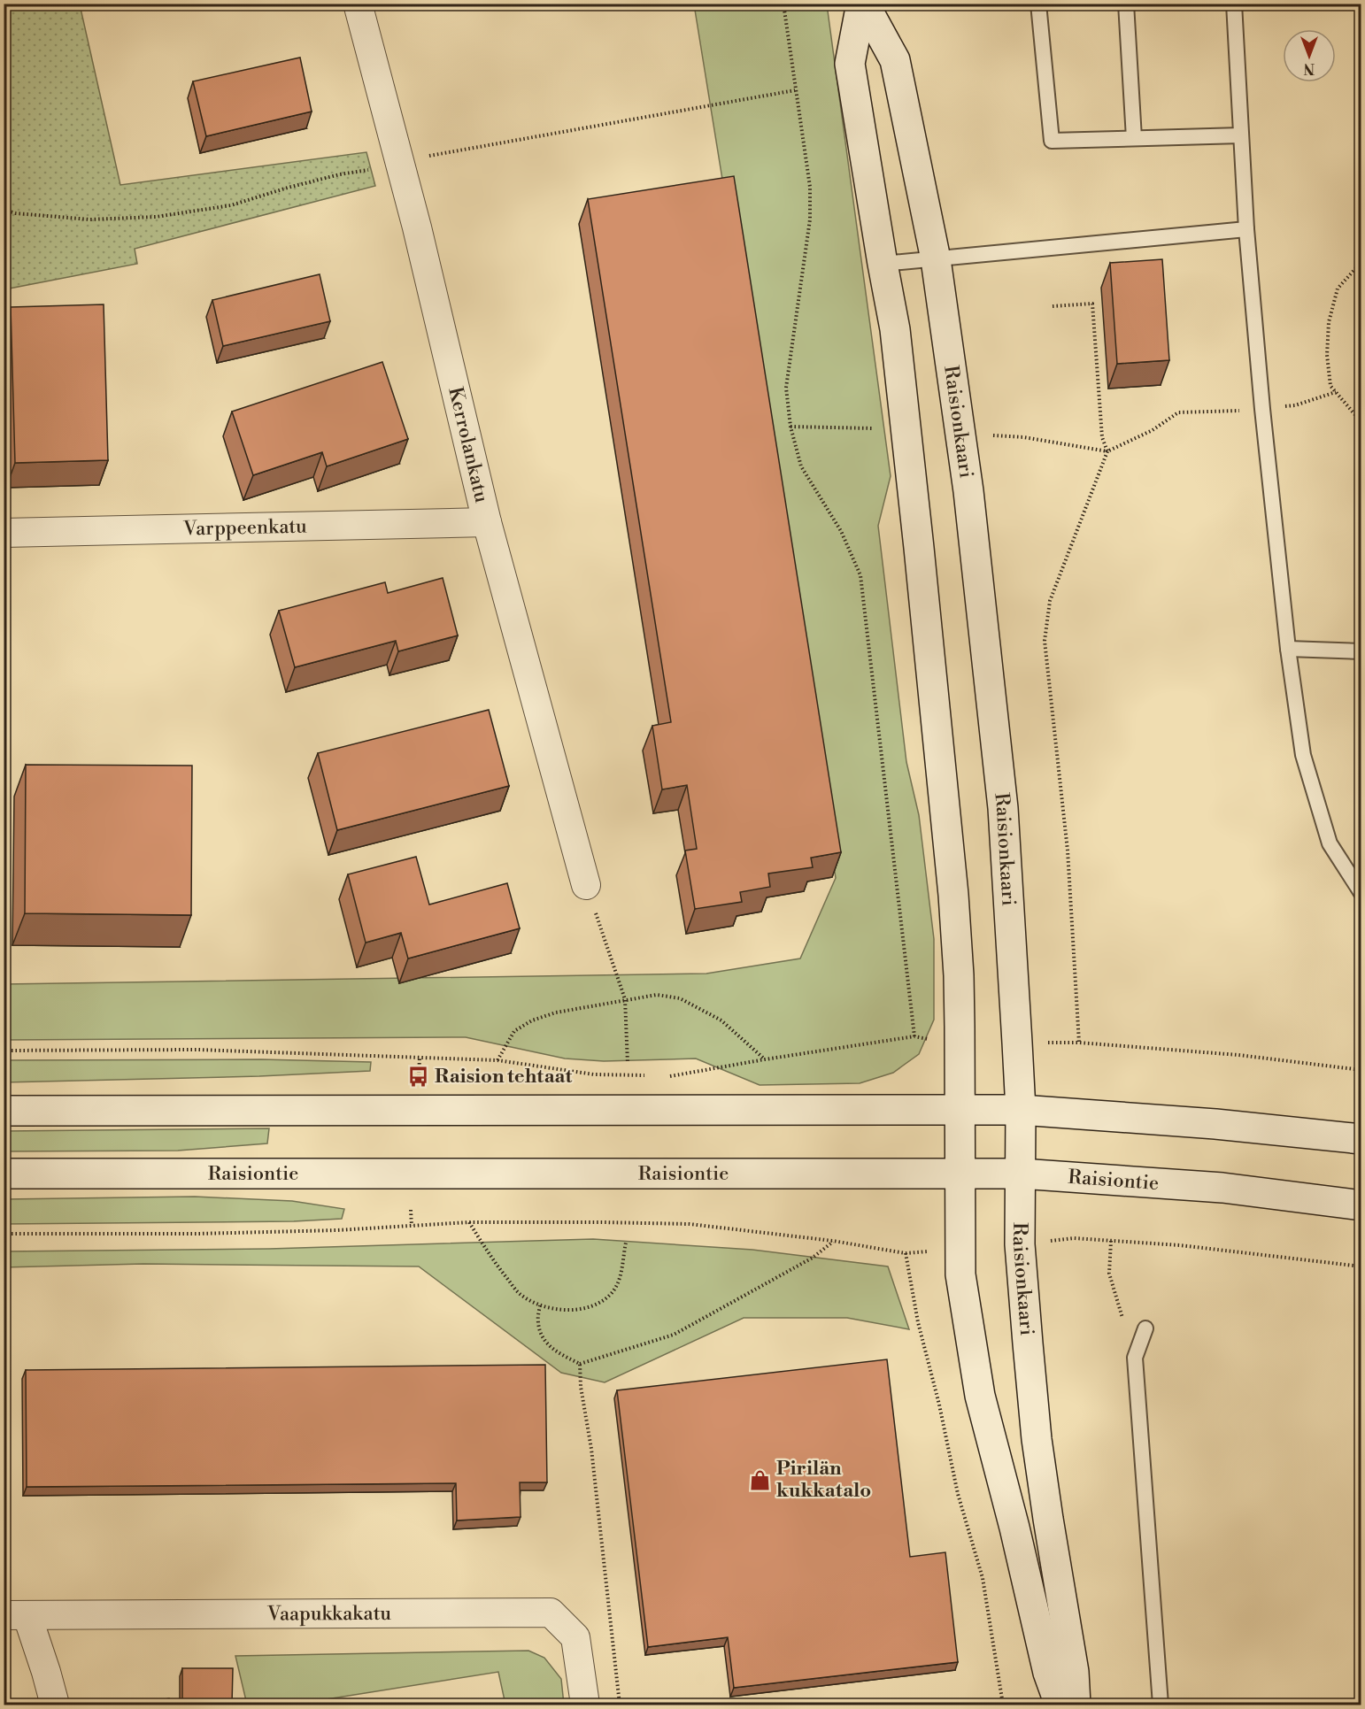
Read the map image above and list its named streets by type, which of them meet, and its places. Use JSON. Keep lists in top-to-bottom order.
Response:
{
  "streets": {
    "main road": ["Raisionkaari", "Raisiontie"],
    "street": ["Kerrolankatu", "Varppeenkatu", "Vaapukkakatu"]
  },
  "crossings": [
    ["Raisionkaari", "Raisiontie"],
    ["Kerrolankatu", "Varppeenkatu"]
  ],
  "places": {
    "bus stop": ["Raision tehtaat"],
    "shop": ["Pirilän kukkatalo"]
  },
  "north": "bottom"
}
